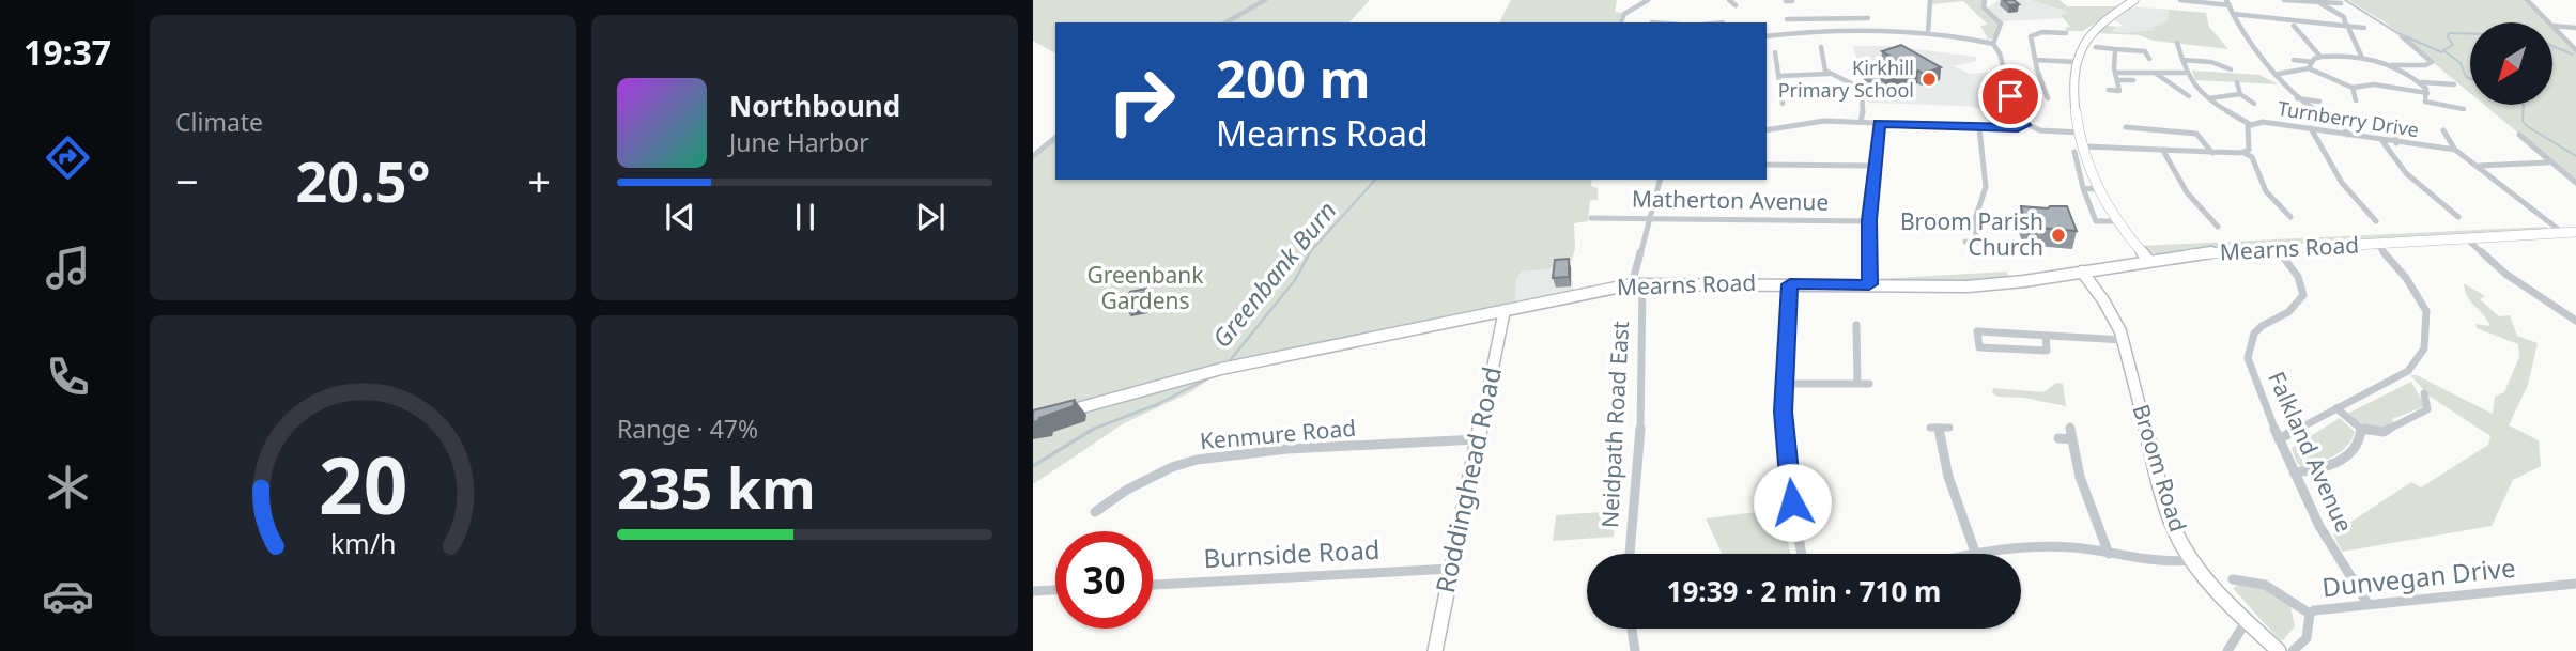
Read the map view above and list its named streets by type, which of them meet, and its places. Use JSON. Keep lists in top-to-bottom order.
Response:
{
  "streets": {
    "street": [
      "Turnberry Drive",
      "Matherton Avenue",
      "Mearns Road",
      "Neidpath Road East",
      "Kenmure Road",
      "Falkland Avenue",
      "Broom Road",
      "Roddinghead Road",
      "Burnside Road",
      "Dunvegan Drive"
    ]
  },
  "crossings": [
    ["Matherton Avenue", "Neidpath Road East"],
    ["Mearns Road", "Neidpath Road East"],
    ["Mearns Road", "Falkland Avenue"],
    ["Mearns Road", "Broom Road"],
    ["Mearns Road", "Roddinghead Road"],
    ["Kenmure Road", "Roddinghead Road"],
    ["Falkland Avenue", "Dunvegan Drive"],
    ["Roddinghead Road", "Burnside Road"]
  ],
  "water": ["Greenbank Burn"],
  "parks": ["Greenbank Gardens"],
  "places": ["Kirkhill Primary School", "Broom Parish Church"],
  "north": "bottom left",
  "page": {
    "tabs": "19:37",
    "tile": [
      "Climate",
      ["Range · 47%", "235 km"]
    ],
    "turn": ["200 m", "Mearns Road"],
    "song": ["Northbound", "June Harbor"],
    "heat": ["−", "20.5°", "+"],
    "limit": "30",
    "trip": "19:39 · 2 min · 710 m",
    "gauge": ["20", "km/h"]
  }
}
